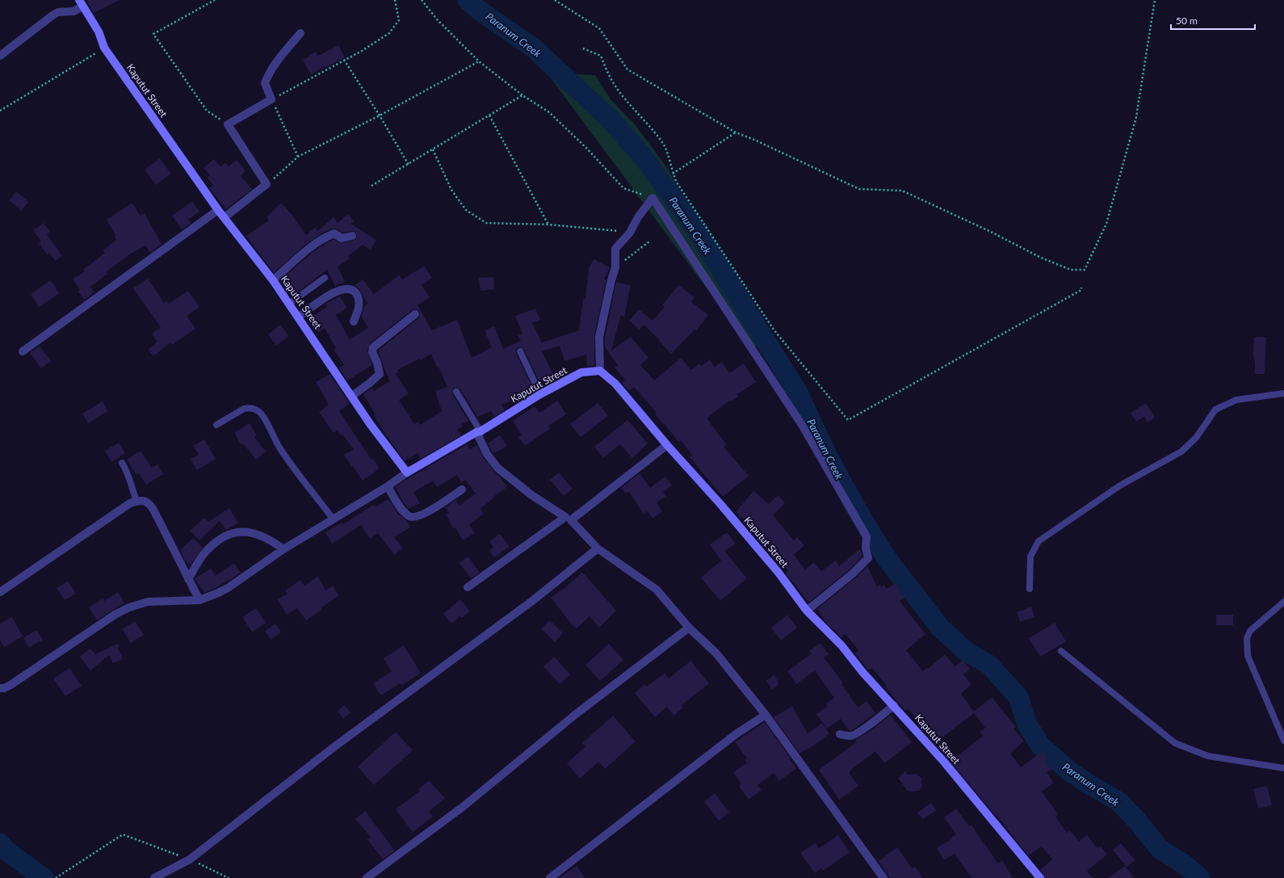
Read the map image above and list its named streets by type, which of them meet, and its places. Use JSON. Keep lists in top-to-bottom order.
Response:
{
  "streets": {
    "street": ["Kaputut Street"]
  },
  "water": ["Paranum Creek"],
  "scale_bar": "50 m"
}
